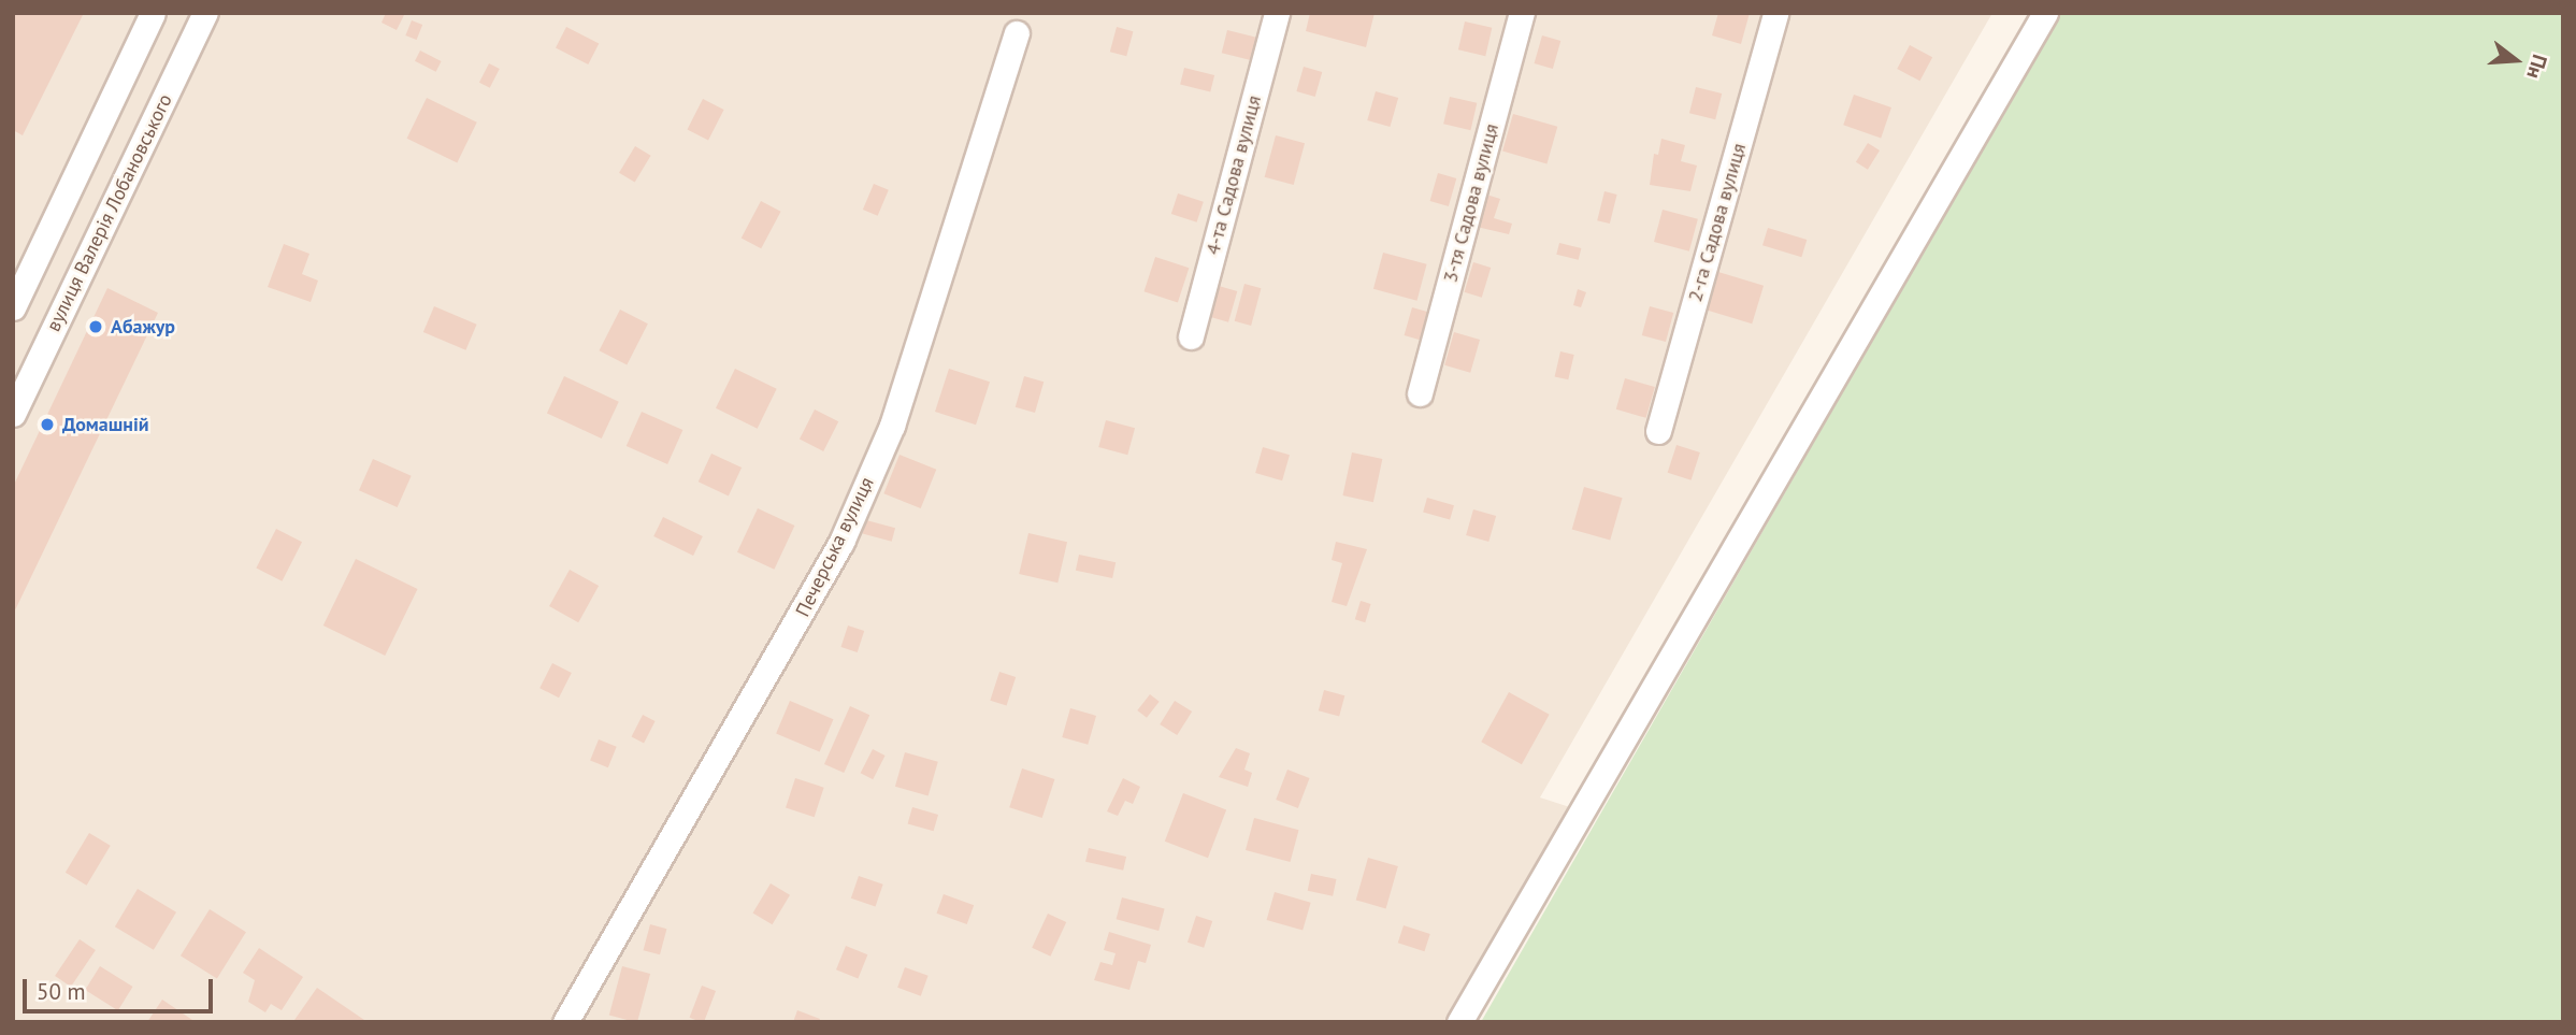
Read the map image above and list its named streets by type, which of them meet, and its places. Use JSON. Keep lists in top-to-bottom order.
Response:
{
  "streets": {
    "street": [
      "4-та Садова вулиця",
      "3-тя Садова вулиця",
      "вулиця Валерія Лобановського",
      "2-га Садова вулиця",
      "Печерська вулиця"
    ]
  },
  "places": ["Абажур", "Домашній"],
  "scale_bar": "50 m",
  "north": "right"
}
